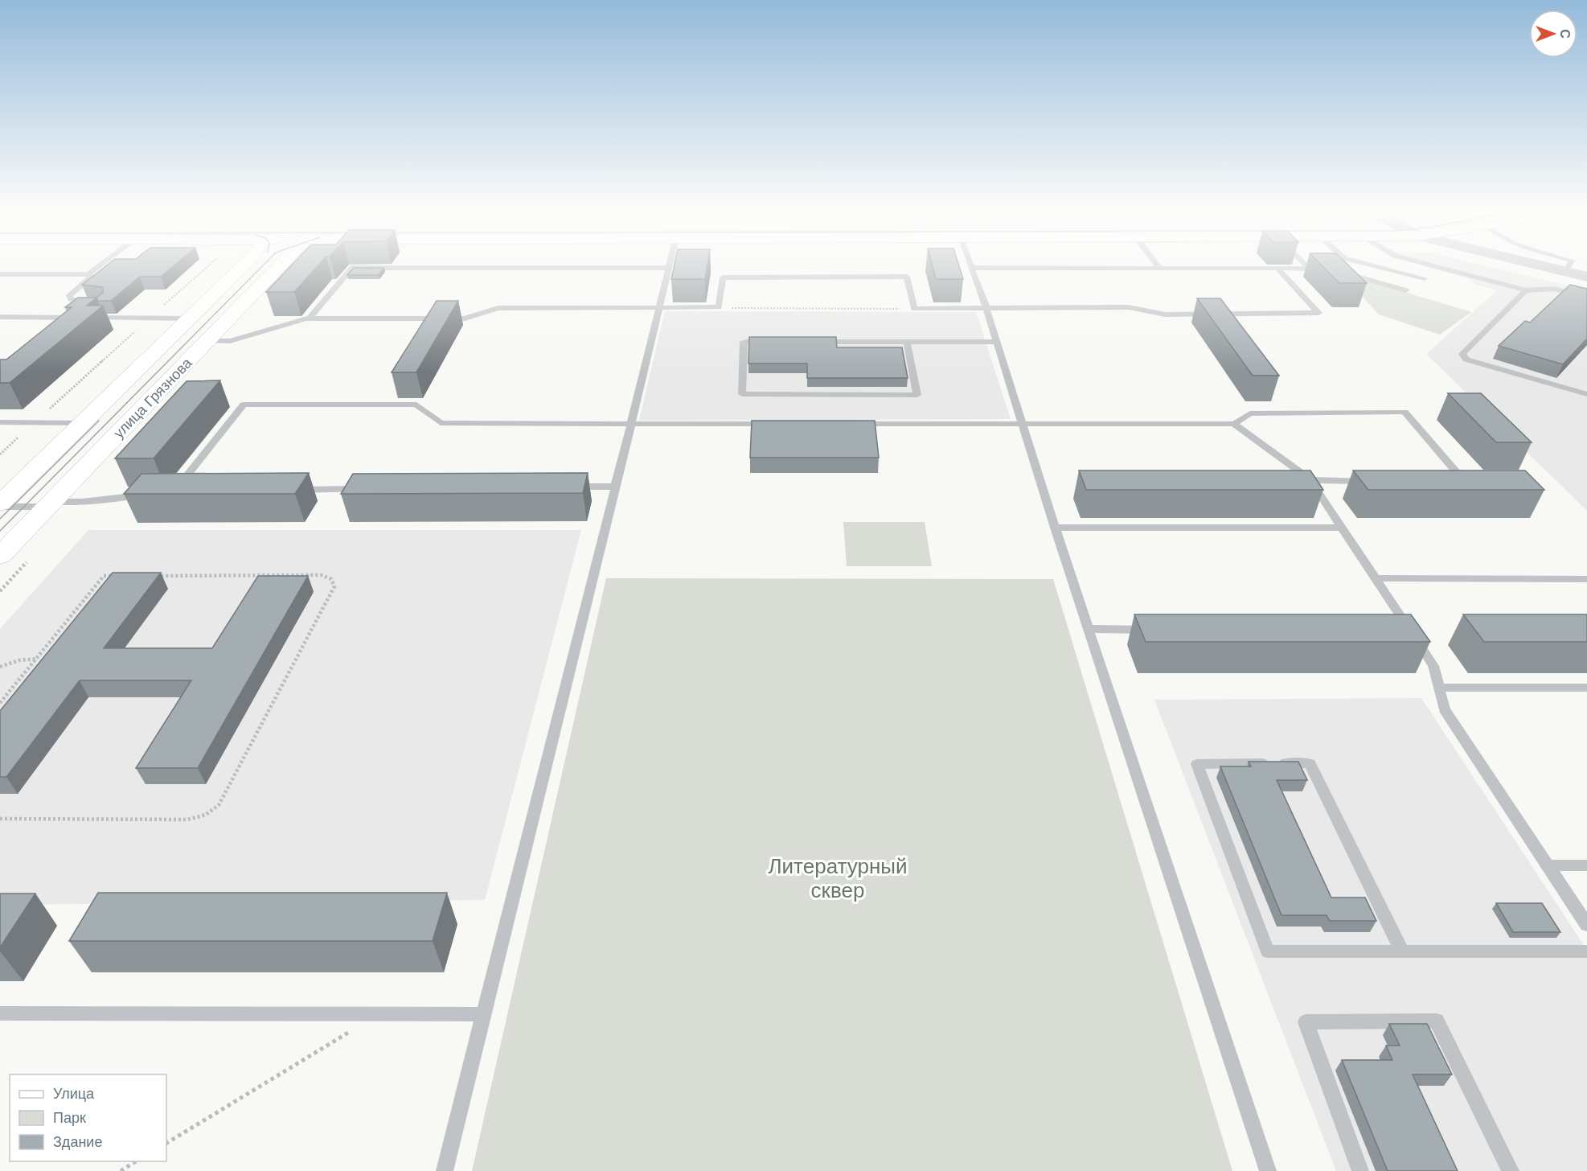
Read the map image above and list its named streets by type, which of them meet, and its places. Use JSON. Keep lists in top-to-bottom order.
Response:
{
  "streets": {
    "main road": ["улица Грязнова"]
  },
  "parks": ["Литературный сквер"],
  "legend": ["Улица", "Парк", "Здание"],
  "north": "right"
}
